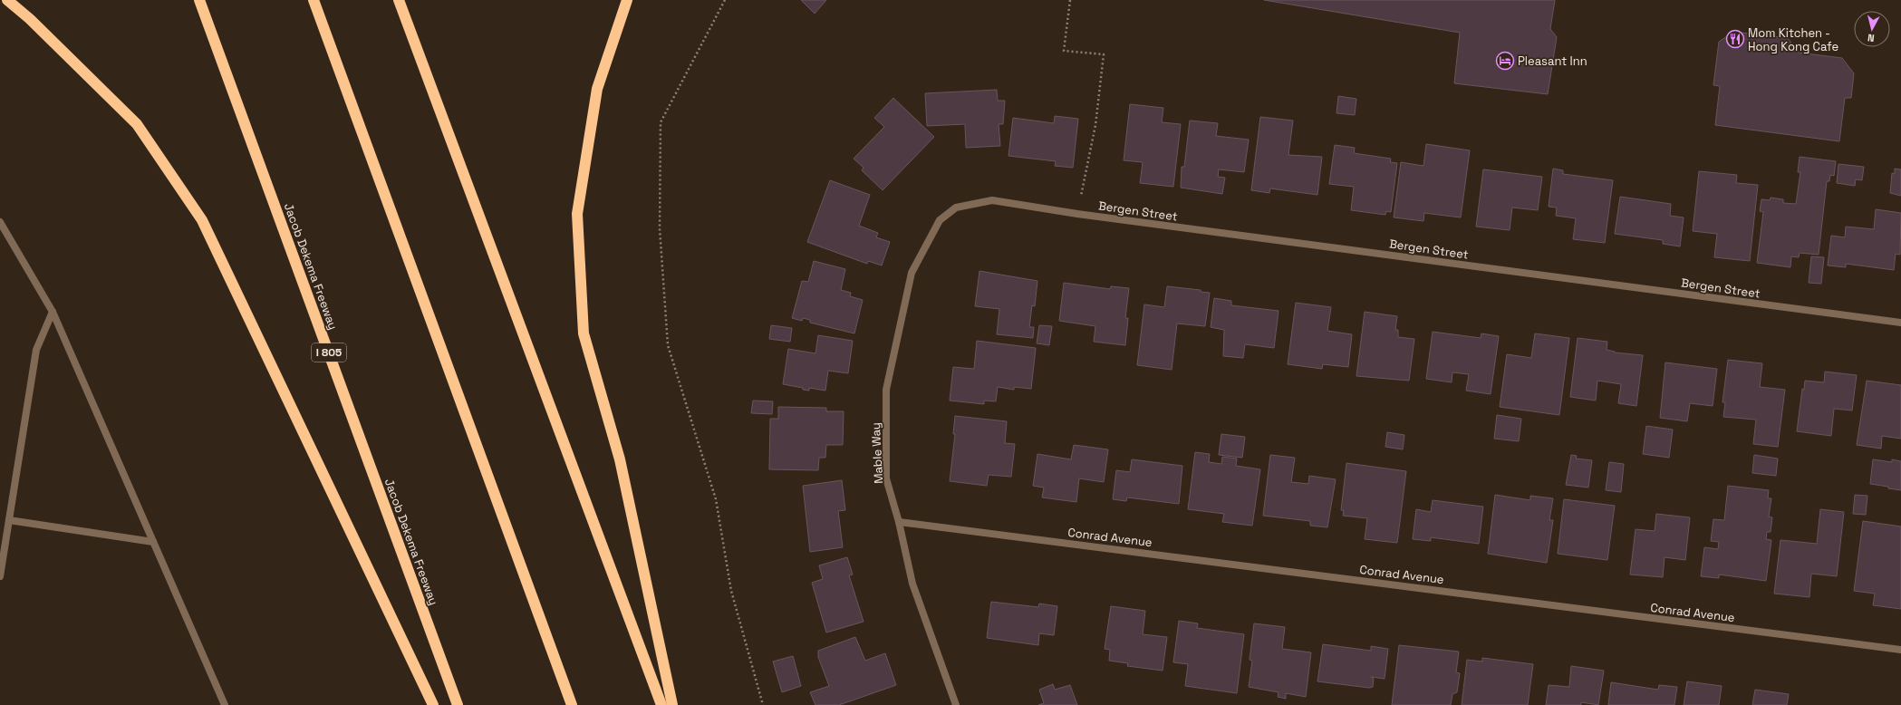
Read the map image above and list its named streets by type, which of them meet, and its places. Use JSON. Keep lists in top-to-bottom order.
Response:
{
  "streets": {
    "highway": ["Jacob Dekema Freeway", "I 805"],
    "street": ["Bergen Street", "Mable Way", "Conrad Avenue"]
  },
  "crossings": [
    ["Bergen Street", "Mable Way"],
    ["Mable Way", "Conrad Avenue"]
  ],
  "places": {
    "restaurant": ["Mom Kitchen - Hong Kong Cafe"],
    "hotel": ["Pleasant Inn"]
  },
  "north": "bottom"
}
